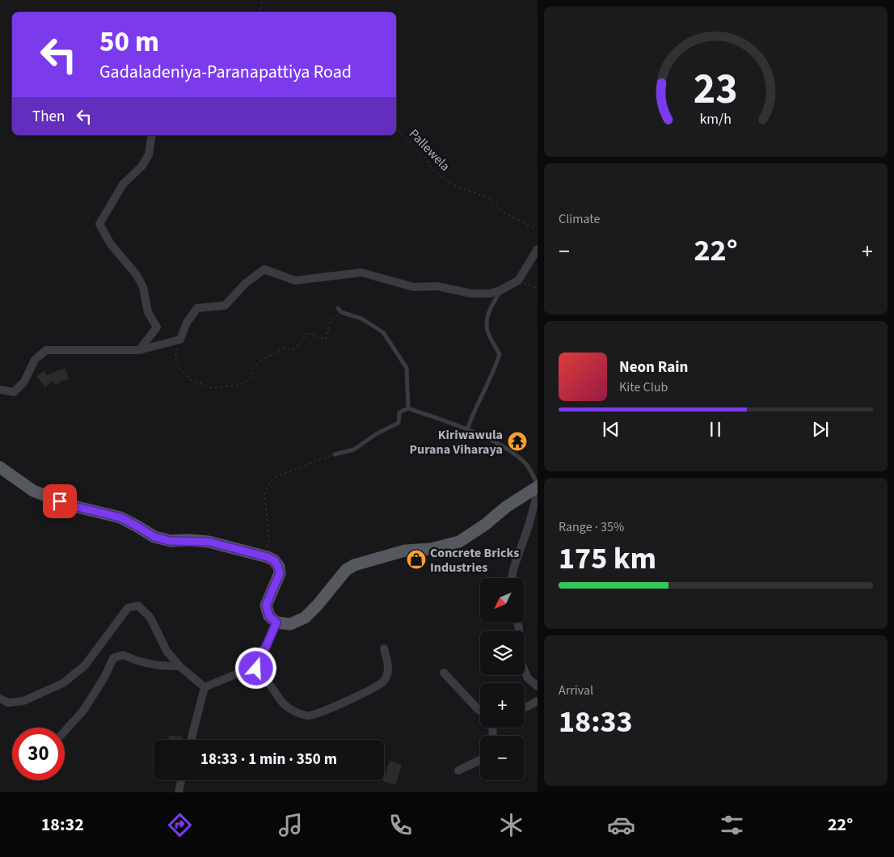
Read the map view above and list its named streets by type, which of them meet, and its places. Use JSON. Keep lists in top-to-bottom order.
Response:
{
  "streets": {
    "path": ["Pallewela"]
  },
  "places": {
    "temple": ["Kiriwawula Purana Viharaya"],
    "shop": ["Concrete Bricks Industries"]
  },
  "north": "bottom left",
  "page": {
    "turn": ["50 m", "Gadaladeniya-Paranapattiya Road"],
    "then": "Then",
    "tile": [
      "Climate",
      ["Range · 35%", "175 km"],
      ["Arrival", "18:33"]
    ],
    "heat": ["−", "22°", "+"],
    "song": ["Neon Rain", "Kite Club"],
    "map_buttons": ["+", "−"],
    "limit": "30",
    "trip": "18:33 · 1 min · 350 m",
    "tabs": ["18:32", "22°"],
    "gauge": ["23", "km/h"]
  }
}
